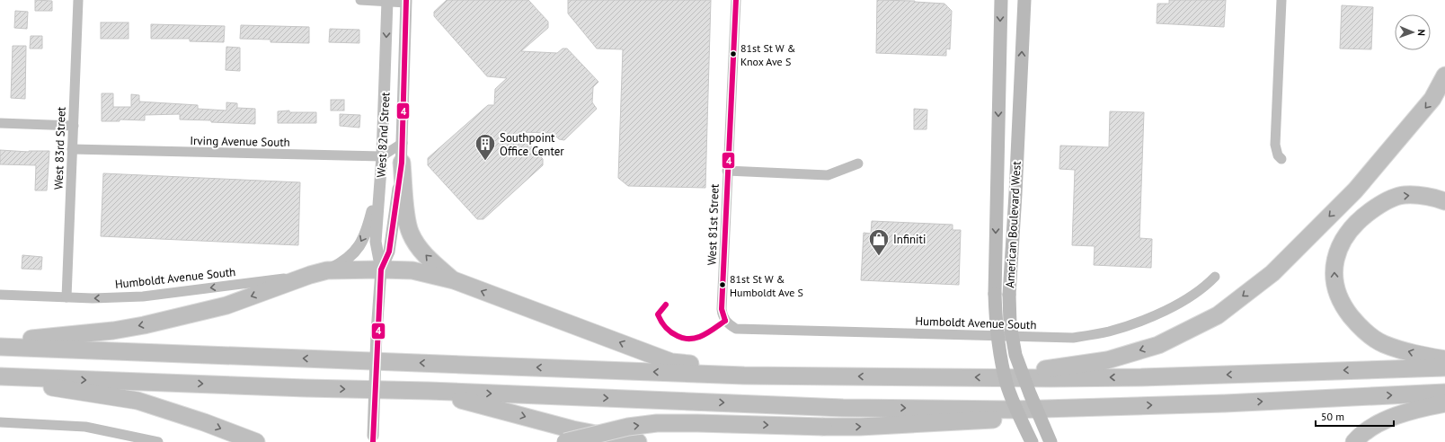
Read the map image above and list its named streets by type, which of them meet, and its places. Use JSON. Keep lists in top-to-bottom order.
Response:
{
  "streets": {
    "main road": ["American Boulevard West"],
    "street": [
      "West 82nd Street",
      "Irving Avenue South",
      "West 83rd Street",
      "West 81st Street",
      "Humboldt Avenue South"
    ]
  },
  "crossings": [
    ["West 82nd Street", "Irving Avenue South"],
    ["Irving Avenue South", "West 83rd Street"],
    ["West 83rd Street", "Humboldt Avenue South"],
    ["West 81st Street", "Humboldt Avenue South"]
  ],
  "places": {
    "other": ["81st St W & Knox Ave S", "81st St W & Humboldt Ave S"],
    "building": ["Southpoint Office Center"],
    "shop": ["Infiniti"]
  },
  "lines": ["transit line 4"],
  "scale_bar": "50 m",
  "north": "right"
}
